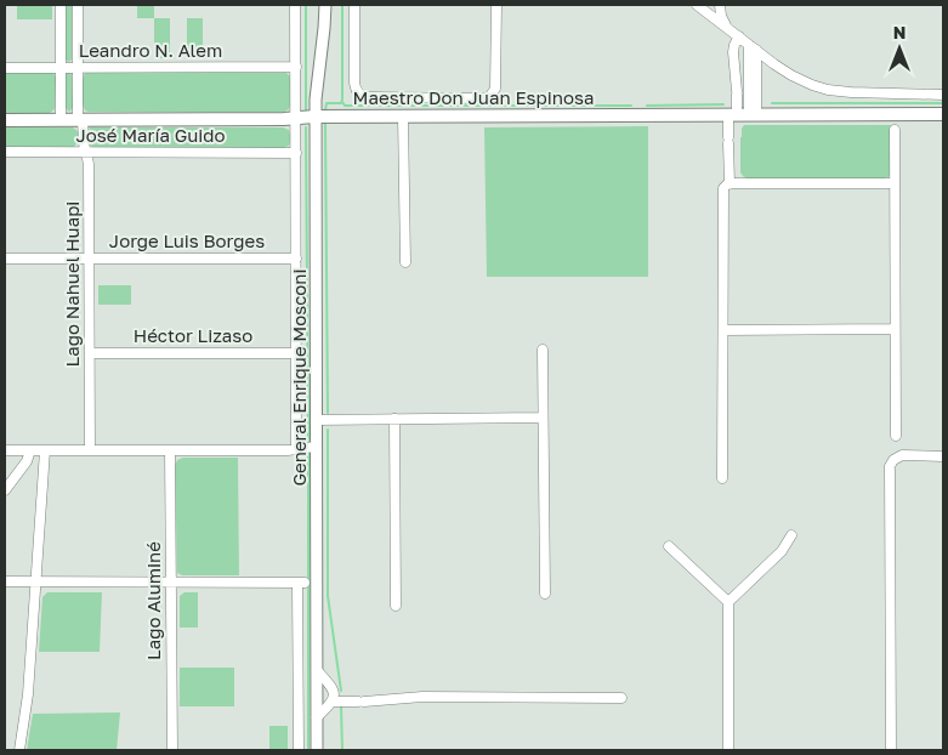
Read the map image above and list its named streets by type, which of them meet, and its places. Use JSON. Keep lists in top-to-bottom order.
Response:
{
  "streets": {
    "main road": ["Maestro Don Juan Espinosa"],
    "street": [
      "Leandro N. Alem",
      "José María Guido",
      "Jorge Luis Borges",
      "Lago Nahuel Huapi",
      "Héctor Lizaso",
      "General Enrique Mosconi",
      "Lago Aluminé"
    ]
  },
  "crossings": [
    ["Leandro N. Alem", "Lago Nahuel Huapi"],
    ["Maestro Don Juan Espinosa", "Lago Nahuel Huapi"],
    ["Maestro Don Juan Espinosa", "General Enrique Mosconi"],
    ["José María Guido", "Lago Nahuel Huapi"],
    ["Jorge Luis Borges", "Lago Nahuel Huapi"],
    ["Lago Nahuel Huapi", "Héctor Lizaso"]
  ],
  "north": "top"
}
